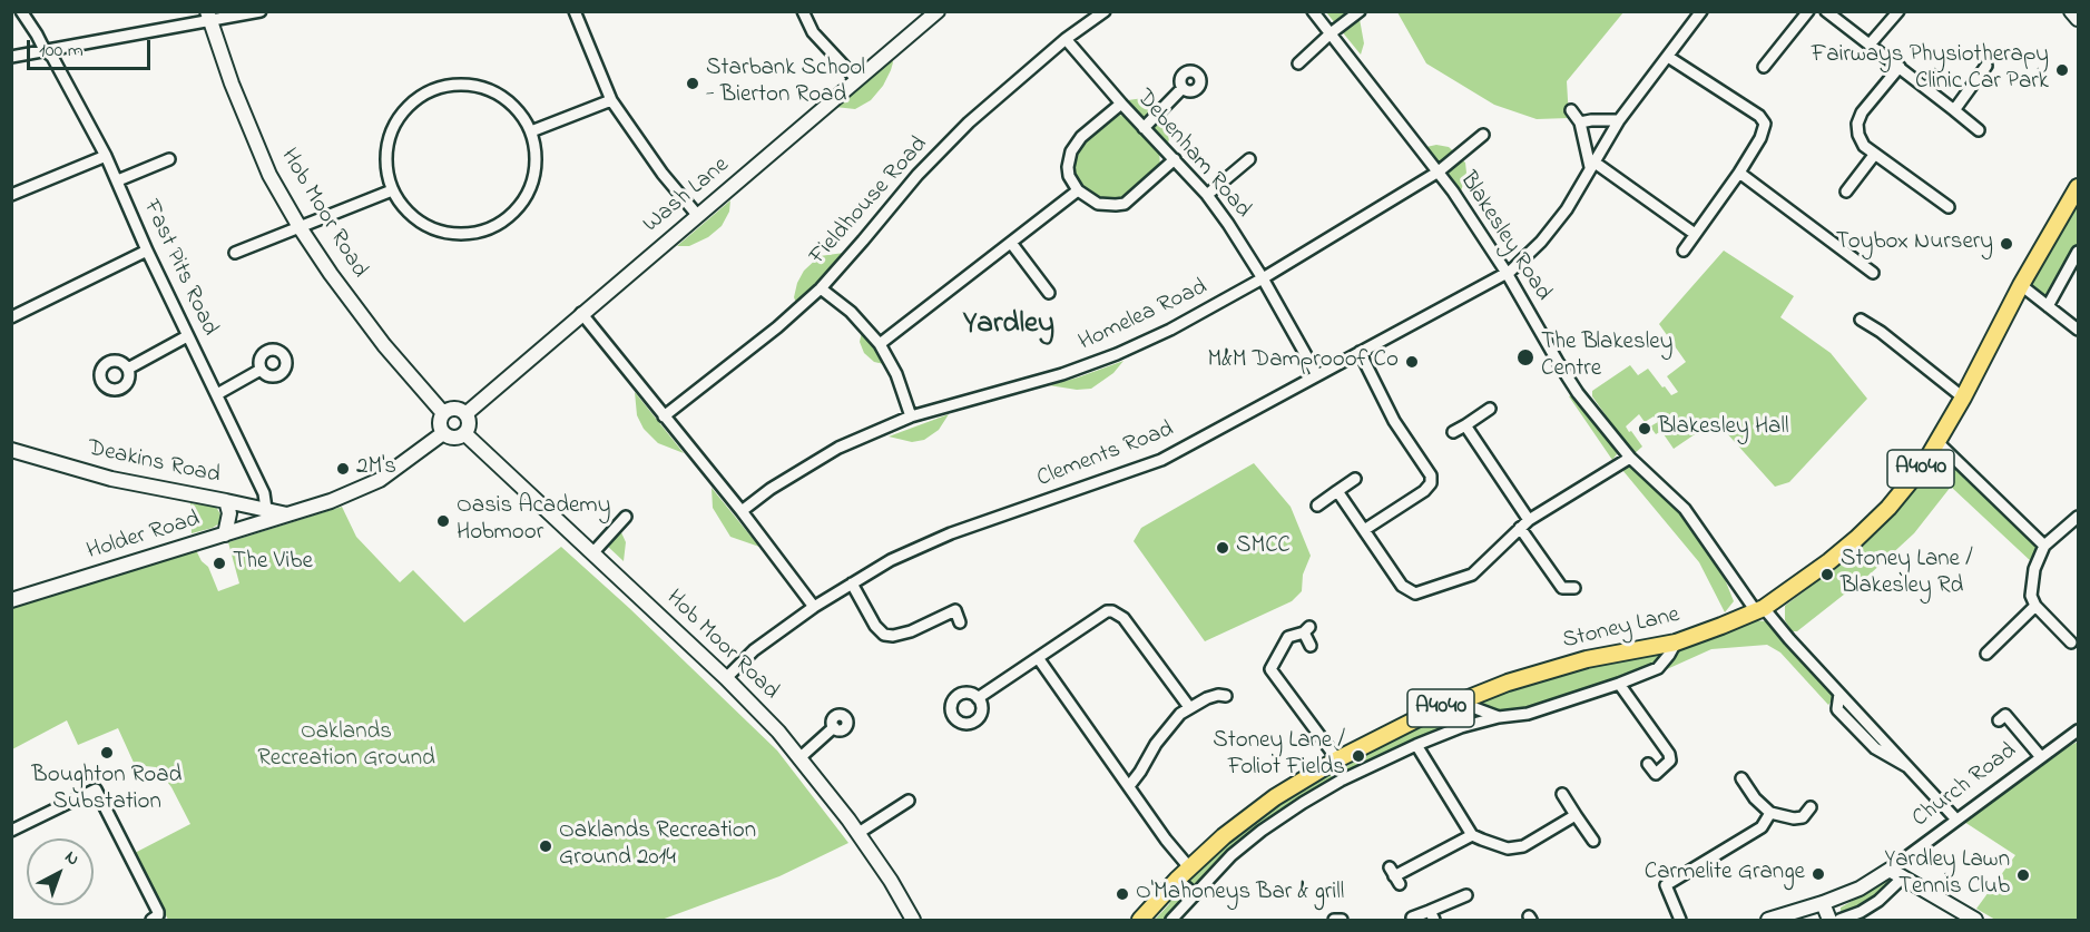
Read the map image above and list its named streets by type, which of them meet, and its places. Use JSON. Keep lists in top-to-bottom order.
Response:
{
  "streets": {
    "main road": ["A4040", "Stoney Lane"],
    "street": [
      "Debenham Road",
      "Wash Lane",
      "Fieldhouse Road",
      "Hob Moor Road",
      "Blakesley Road",
      "Fast Pits Road",
      "Homelea Road",
      "Clements Road",
      "Deakins Road",
      "Holder Road",
      "Church Road"
    ]
  },
  "crossings": [
    ["Debenham Road", "Fieldhouse Road"],
    ["Debenham Road", "Homelea Road"],
    ["Debenham Road", "Clements Road"],
    ["Wash Lane", "Hob Moor Road"],
    ["Hob Moor Road", "Clements Road"],
    ["Blakesley Road", "Homelea Road"],
    ["Blakesley Road", "Clements Road"],
    ["Blakesley Road", "Stoney Lane"],
    ["Blakesley Road", "Church Road"],
    ["Fast Pits Road", "Deakins Road"],
    ["Deakins Road", "Holder Road"],
    ["A4040", "Stoney Lane"]
  ],
  "districts": ["Yardley"],
  "parks": ["Oaklands Recreation Ground"],
  "places": [
    "Fairways Physiotherapy Clinic Car Park",
    "Starbank School - Bierton Road",
    "Toybox Nursery",
    "The Blakesley Centre",
    "M&M Damprooof Co",
    "Blakesley Hall",
    "2M's",
    "Oasis Academy Hobmoor",
    "SMCC",
    "The Vibe",
    "Stoney Lane / Blakesley Rd",
    "Boughton Road Substation",
    "Stoney Lane / Foliot Fields",
    "Oaklands Recreation Ground 2014",
    "Carmelite Grange",
    "Yardley Lawn Tennis Club",
    "O'Mahoneys Bar & grill"
  ],
  "scale_bar": "100 m",
  "north": "top right"
}
